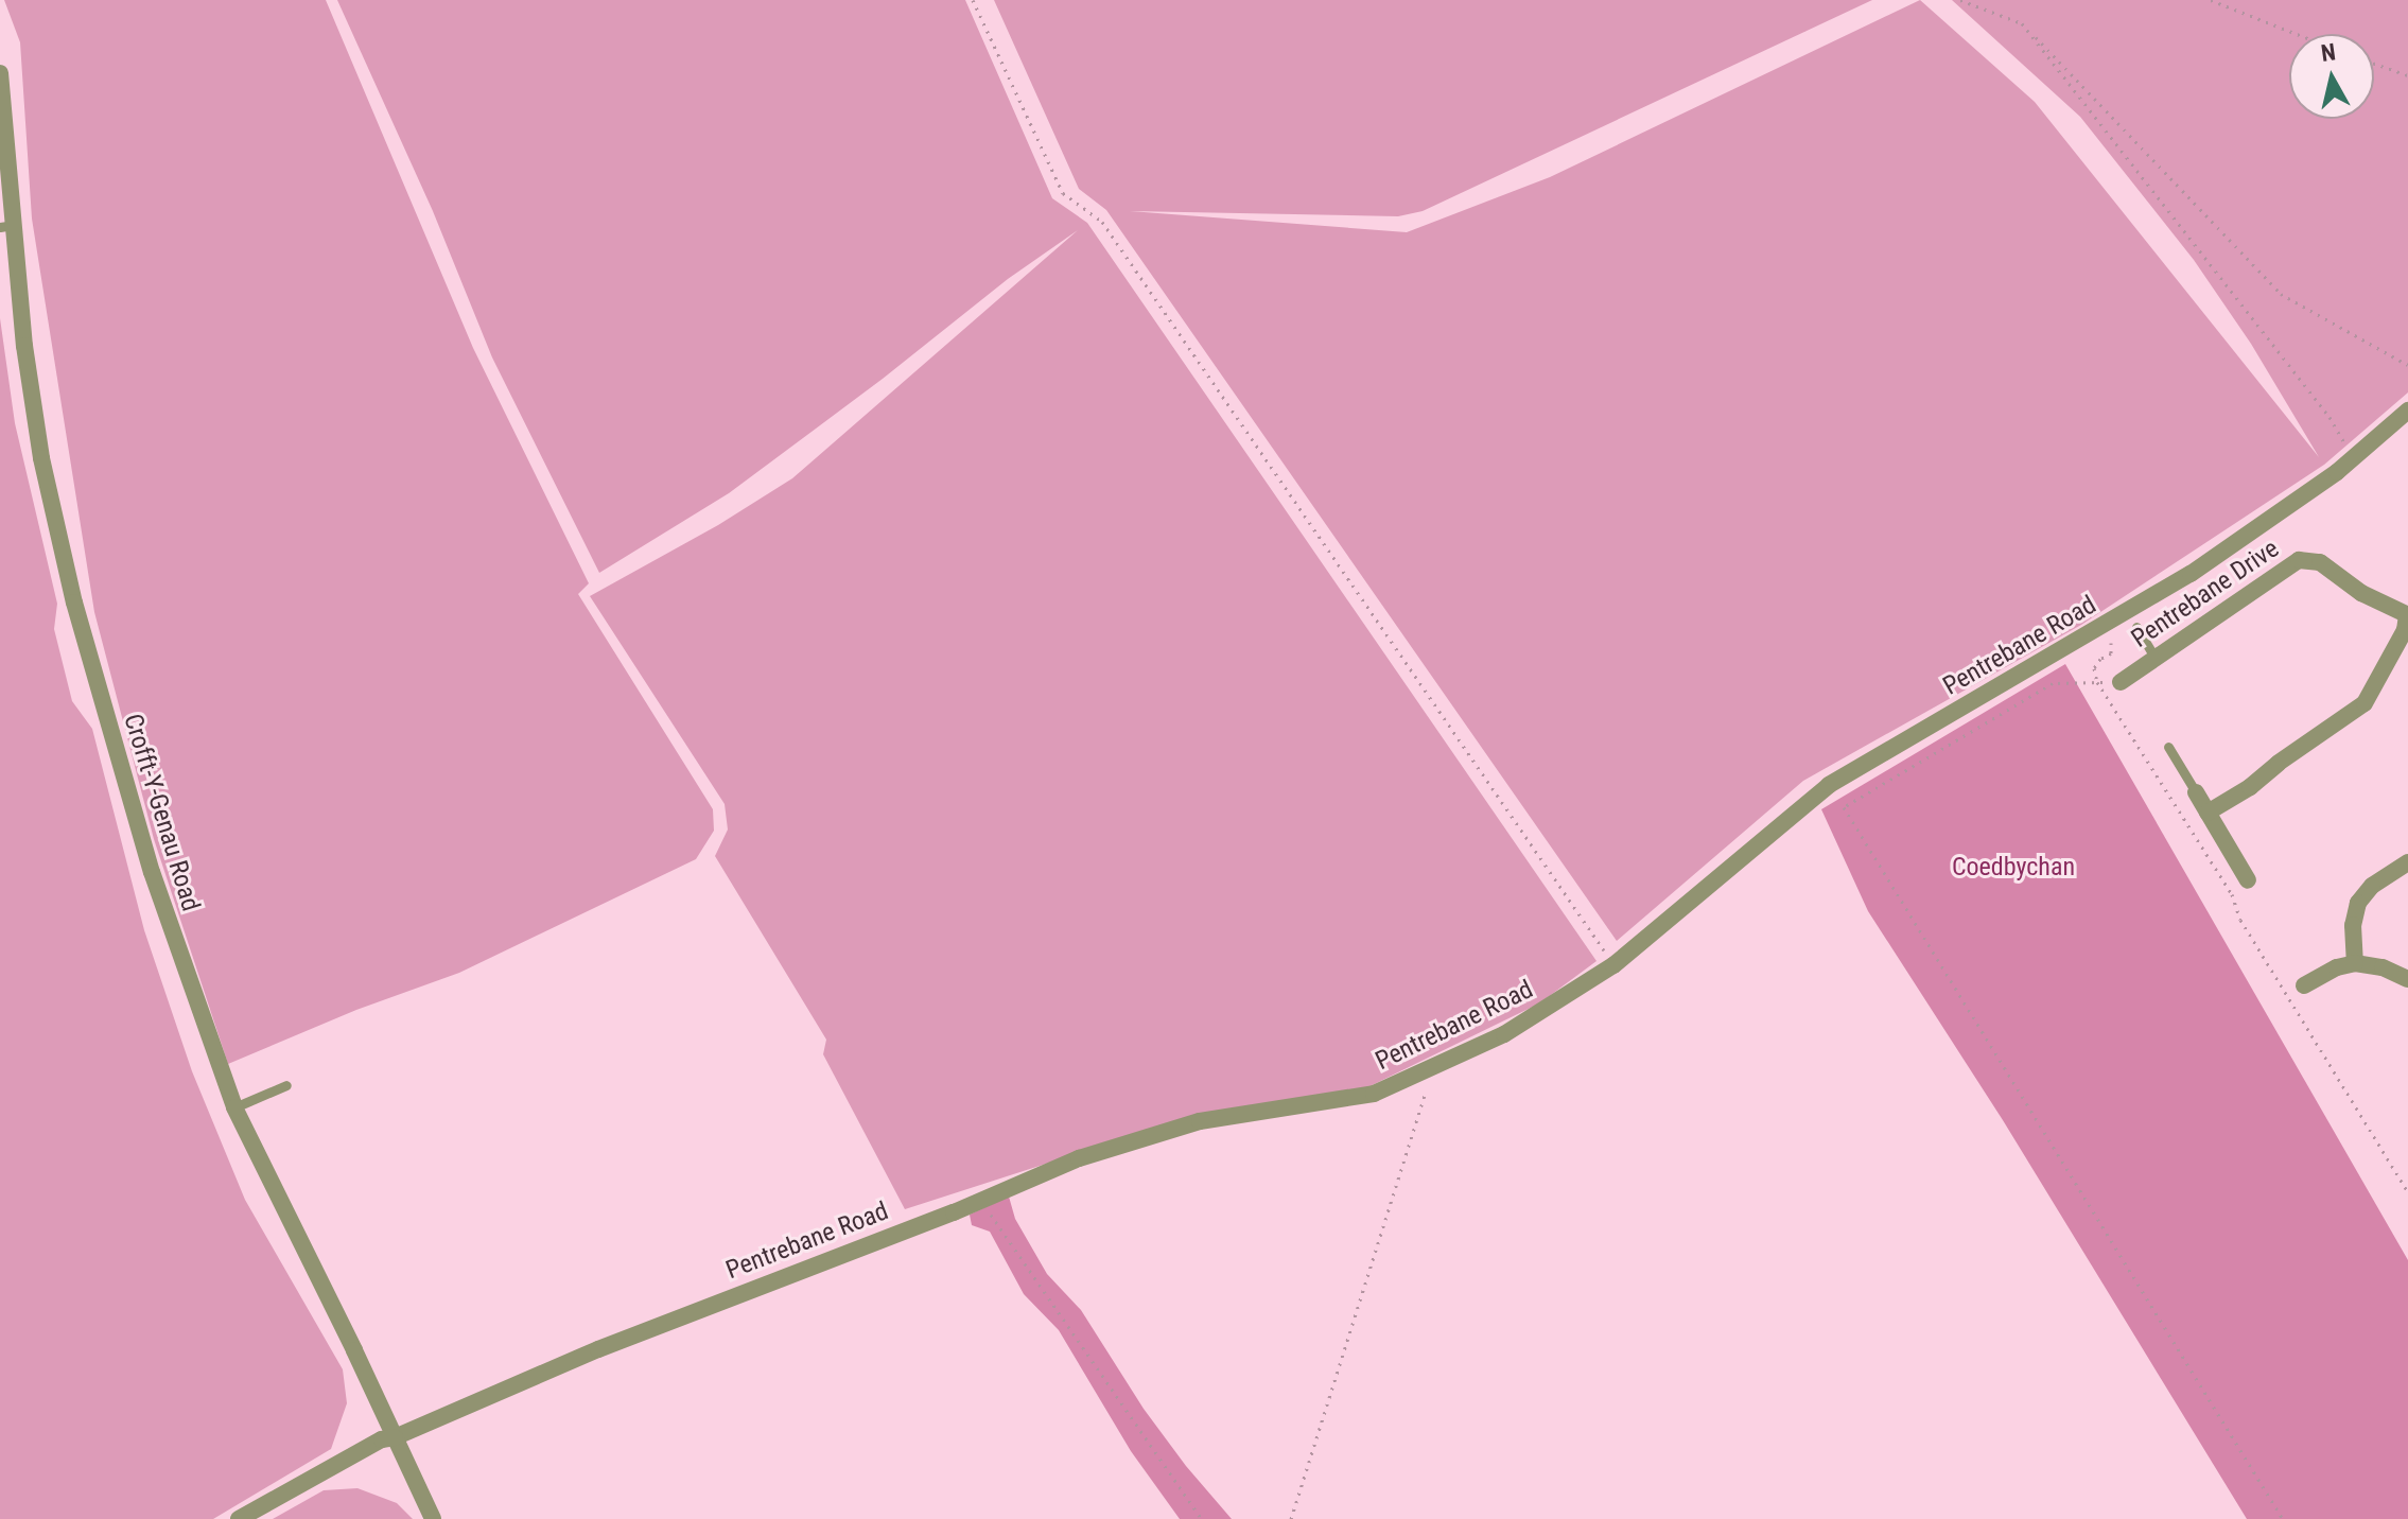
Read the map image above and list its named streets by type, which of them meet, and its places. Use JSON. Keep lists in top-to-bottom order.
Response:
{
  "streets": {
    "street": ["Pentrebane Drive", "Pentrebane Road", "Crofft-Y-Genau Road"]
  },
  "crossings": [
    ["Pentrebane Road", "Crofft-Y-Genau Road"]
  ],
  "parks": ["Coedbychan"],
  "north": "top"
}
